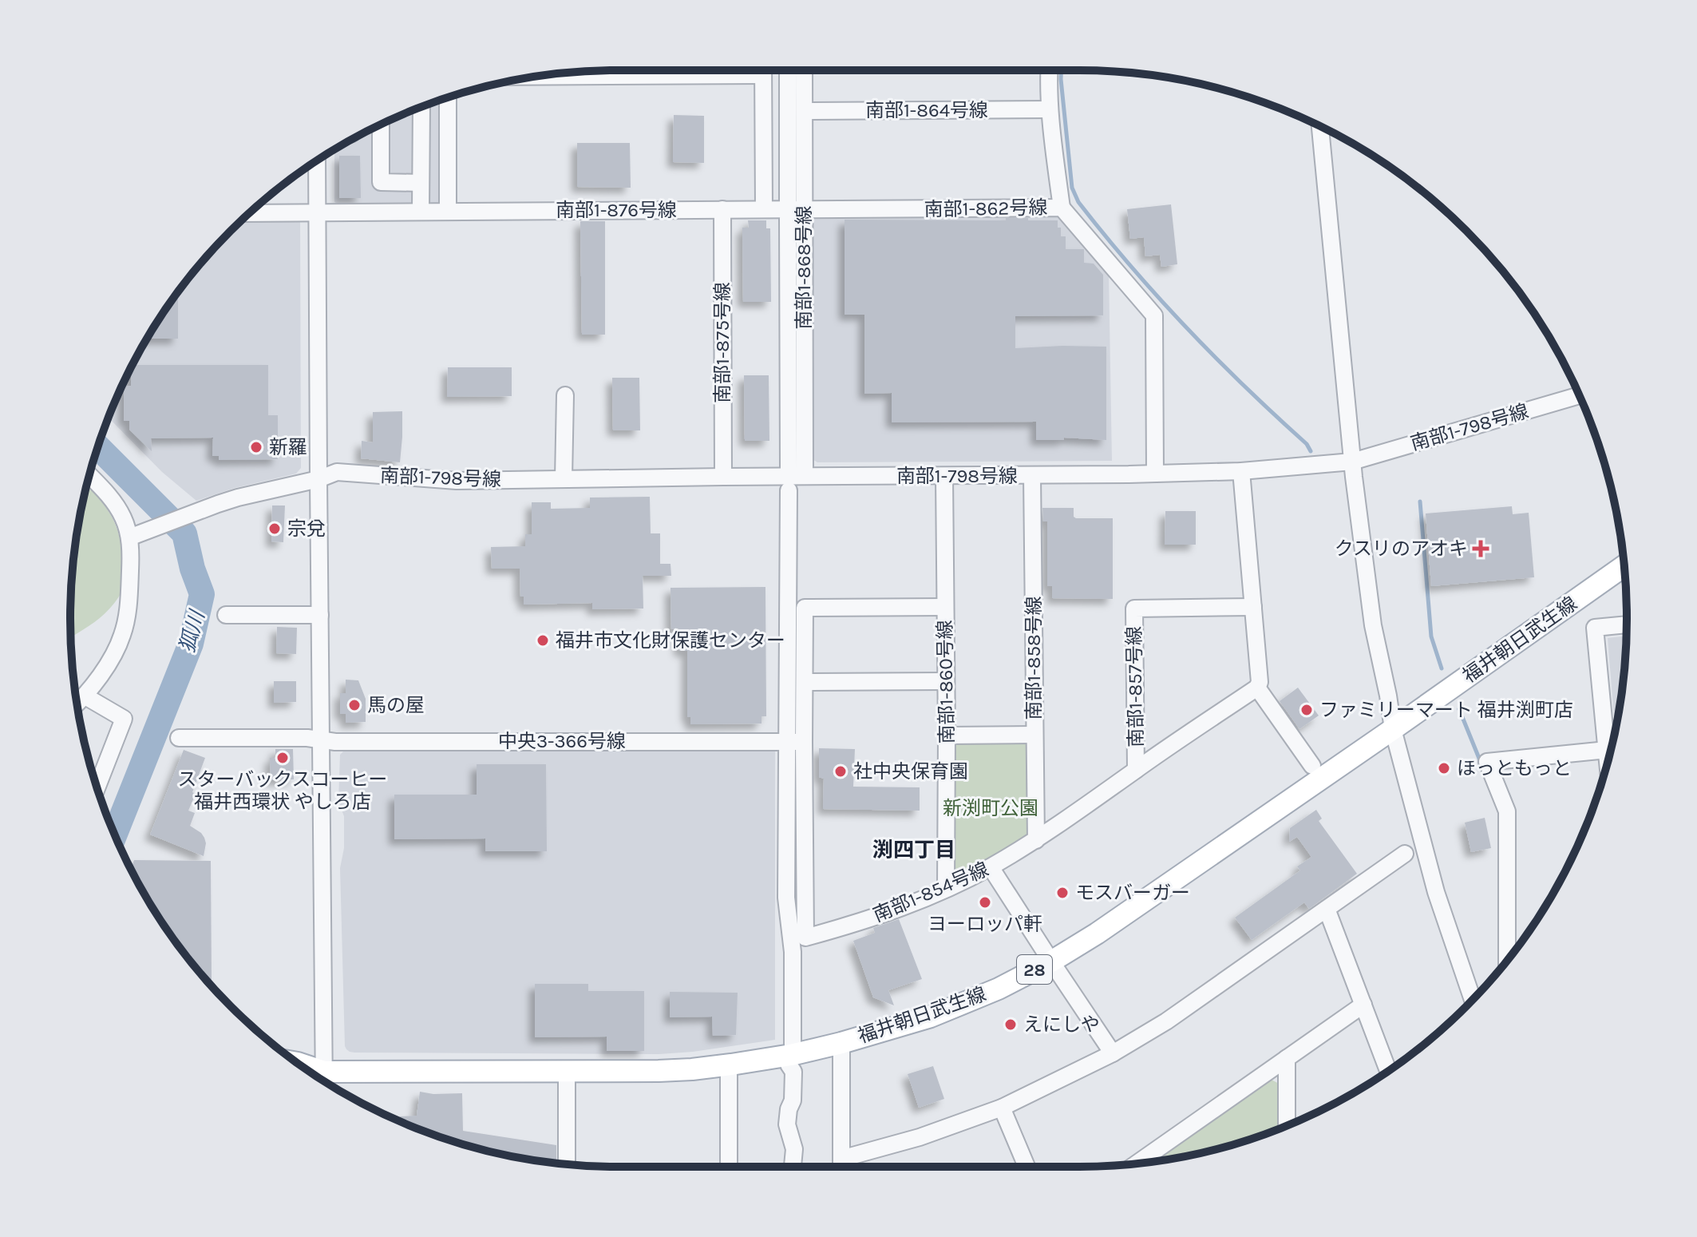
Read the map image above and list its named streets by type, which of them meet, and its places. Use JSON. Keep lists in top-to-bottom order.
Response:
{
  "streets": {
    "main road": ["福井朝日武生線", "28"],
    "street": [
      "南部1-864号線",
      "南部1-862号線",
      "南部1-876号線",
      "南部1-868号線",
      "南部1-875号線",
      "南部1-798号線",
      "南部1-858号線",
      "南部1-860号線",
      "南部1-857号線",
      "中央3-366号線",
      "南部1-854号線"
    ]
  },
  "crossings": [
    ["南部1-864号線", "南部1-868号線"],
    ["南部1-862号線", "南部1-876号線"],
    ["南部1-862号線", "南部1-868号線"],
    ["南部1-862号線", "南部1-798号線"],
    ["南部1-876号線", "南部1-875号線"],
    ["南部1-868号線", "南部1-798号線"],
    ["南部1-875号線", "南部1-798号線"],
    ["南部1-798号線", "南部1-858号線"],
    ["南部1-798号線", "南部1-860号線"],
    ["南部1-858号線", "南部1-854号線"],
    ["南部1-860号線", "南部1-854号線"],
    ["南部1-857号線", "南部1-854号線"],
    ["中央3-366号線", "南部1-854号線"]
  ],
  "districts": ["渕四丁目"],
  "water": ["狐川"],
  "parks": ["新渕町公園"],
  "places": {
    "other": [
      "新羅",
      "宗兌",
      "福井市文化財保護センター",
      "馬の屋",
      "ファミリーマート 福井渕町店",
      "スターバックスコーヒー 福井西環状 やしろ店",
      "ほっともっと",
      "社中央保育園",
      "モスバーガー",
      "ヨーロッパ軒",
      "えにしや"
    ],
    "health": ["クスリのアオキ"]
  }
}
